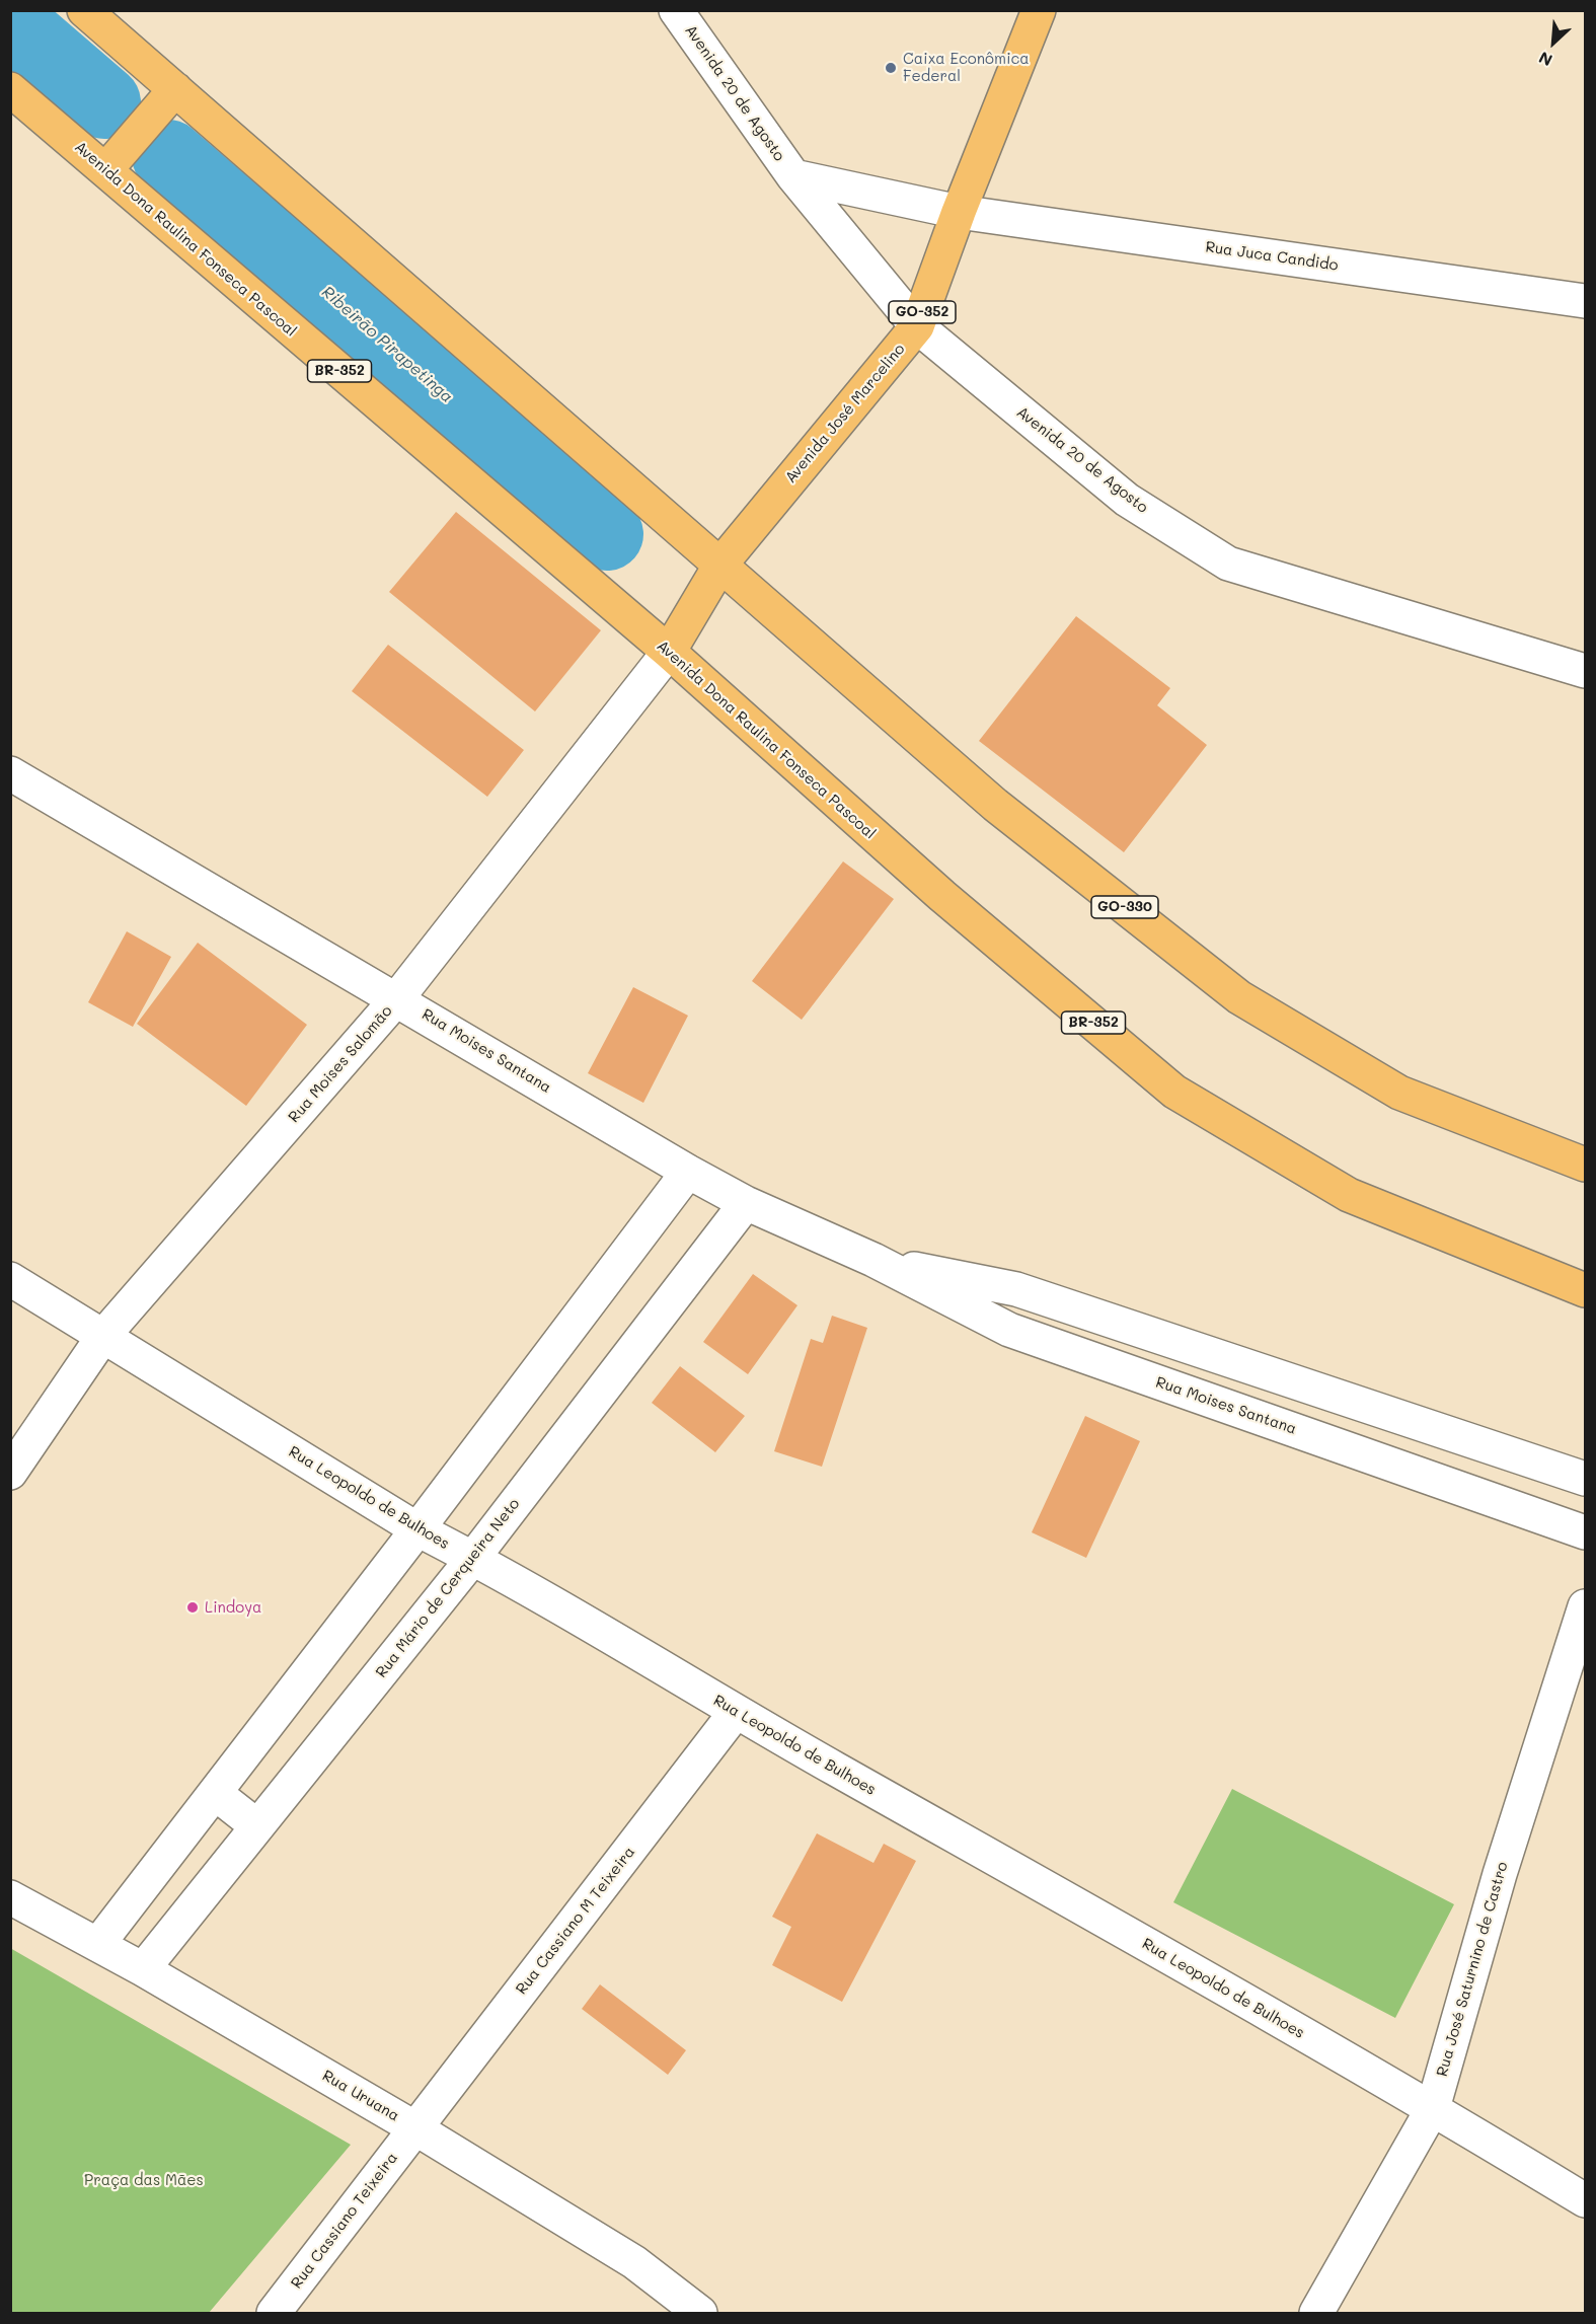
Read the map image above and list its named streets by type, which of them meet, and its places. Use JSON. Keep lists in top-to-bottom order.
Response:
{
  "streets": {
    "main road": [
      "Avenida Dona Raulina Fonseca Pascoal",
      "GO-352",
      "BR-352",
      "Avenida José Marcelino",
      "GO-330"
    ],
    "street": [
      "Avenida 20 de Agosto",
      "Rua Juca Candido",
      "Rua Moises Santana",
      "Rua Moises Salomão",
      "Rua Leopoldo de Bulhoes",
      "Rua Mário de Cerqueira Neto",
      "Rua Cassiano M Teixeira",
      "Rua José Saturnino de Castro",
      "Rua Uruana",
      "Rua Cassiano Teixeira"
    ]
  },
  "crossings": [
    ["Avenida 20 de Agosto", "Rua Juca Candido"],
    ["Avenida 20 de Agosto", "Avenida José Marcelino"],
    ["Avenida Dona Raulina Fonseca Pascoal", "Avenida José Marcelino"],
    ["Avenida Dona Raulina Fonseca Pascoal", "Rua Moises Salomão"],
    ["Rua Juca Candido", "Avenida José Marcelino"],
    ["Avenida José Marcelino", "GO-330"],
    ["Avenida José Marcelino", "Rua Moises Salomão"],
    ["Rua Moises Santana", "Rua Moises Salomão"],
    ["Rua Moises Santana", "Rua Mário de Cerqueira Neto"],
    ["Rua Moises Salomão", "Rua Leopoldo de Bulhoes"],
    ["Rua Leopoldo de Bulhoes", "Rua Mário de Cerqueira Neto"],
    ["Rua Leopoldo de Bulhoes", "Rua Cassiano M Teixeira"],
    ["Rua Leopoldo de Bulhoes", "Rua José Saturnino de Castro"],
    ["Rua Mário de Cerqueira Neto", "Rua Uruana"],
    ["Rua Cassiano M Teixeira", "Rua Uruana"],
    ["Rua Cassiano M Teixeira", "Rua Cassiano Teixeira"],
    ["Rua Uruana", "Rua Cassiano Teixeira"]
  ],
  "water": ["Ribeirão Pirapetinga"],
  "parks": ["Praça das Mães"],
  "places": ["Caixa Econômica Federal", "Lindoya"],
  "north": "bottom left"
}
